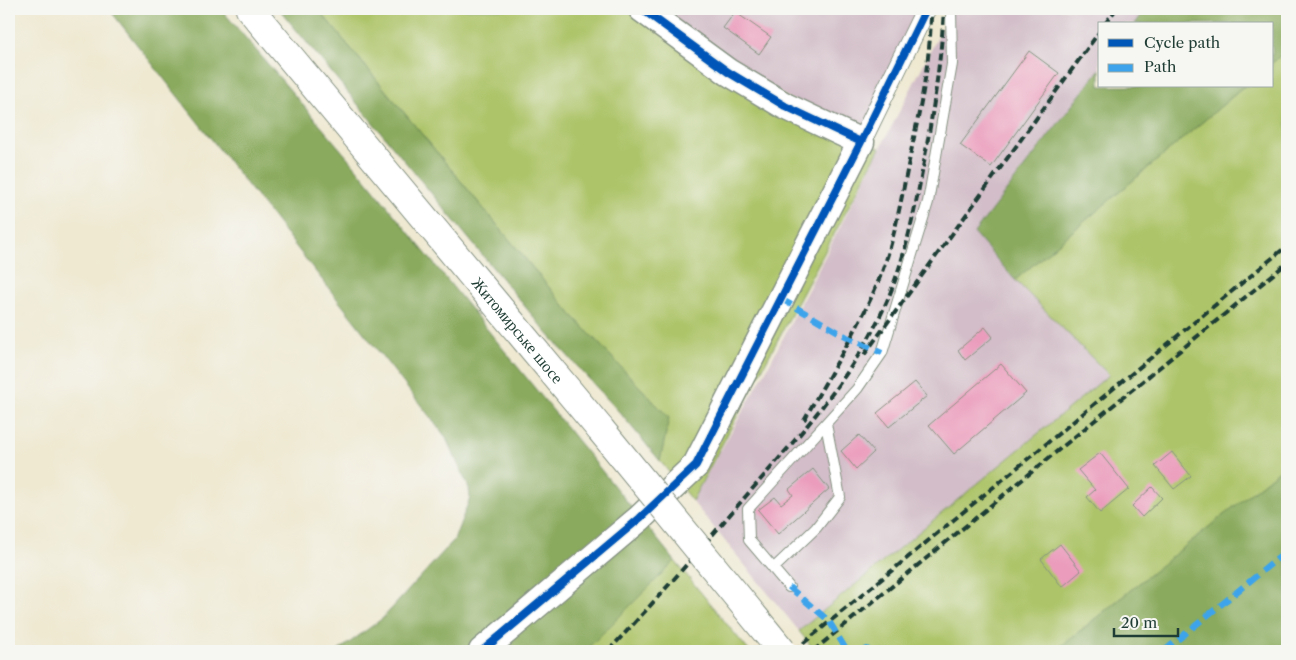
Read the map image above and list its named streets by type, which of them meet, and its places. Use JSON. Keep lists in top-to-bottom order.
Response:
{
  "streets": {
    "highway": ["Житомирське шосе"]
  },
  "legend": ["Cycle path", "Path"],
  "scale_bar": "20 m"
}
